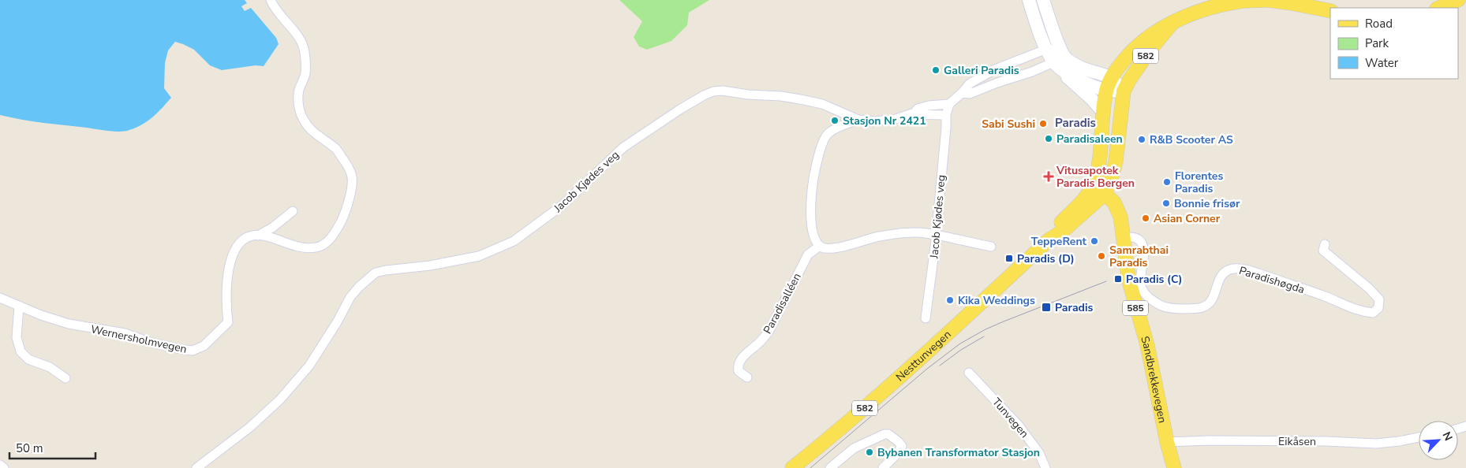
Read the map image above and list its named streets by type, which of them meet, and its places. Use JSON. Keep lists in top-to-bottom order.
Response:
{
  "streets": {
    "main road": [
      "582",
      "585",
      "Nesttunvegen",
      "Sandbrekkevegen"
    ],
    "street": [
      "Jacob Kjødes veg",
      "Paradishøgda",
      "Paradisalléen",
      "Wernersholmvegen",
      "Tunvegen",
      "Eikåsen"
    ]
  },
  "crossings": [
    ["582", "Nesttunvegen"],
    ["Paradishøgda", "Sandbrekkevegen"],
    ["Nesttunvegen", "Sandbrekkevegen"],
    ["Sandbrekkevegen", "Eikåsen"]
  ],
  "districts": ["Paradis"],
  "places": {
    "other": [
      "Galleri Paradis",
      "Stasjon Nr 2421",
      "Sabi Sushi",
      "Paradisaleen",
      "R&B Scooter AS",
      "Florentes Paradis",
      "Bonnie frisør",
      "Asian Corner",
      "TeppeRent",
      "Samrabthai Paradis",
      "Kika Weddings",
      "Bybanen Transformator Stasjon"
    ],
    "health": ["Vitusapotek Paradis Bergen"],
    "transit": ["Paradis (D)", "Paradis (C)", "Paradis"]
  },
  "legend": ["Road", "Park", "Water"],
  "scale_bar": "50 m",
  "north": "top right"
}
